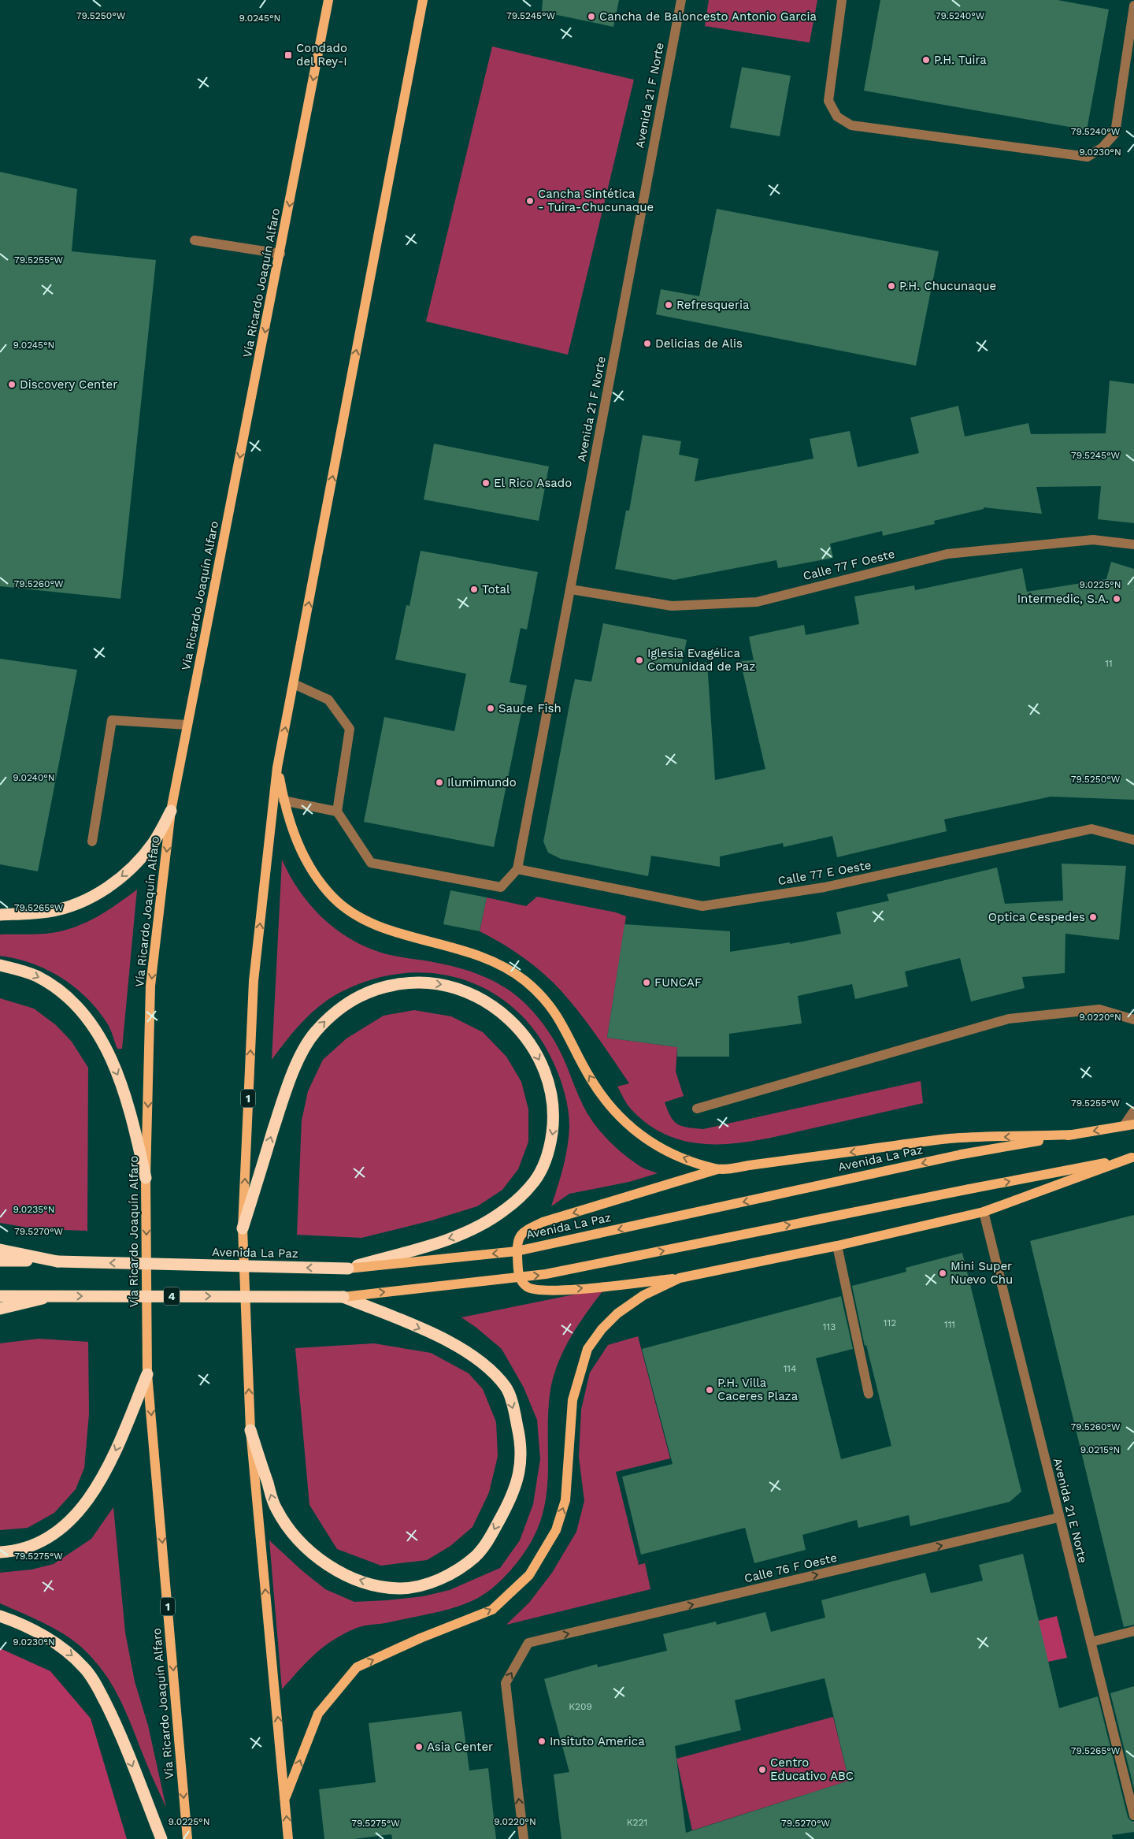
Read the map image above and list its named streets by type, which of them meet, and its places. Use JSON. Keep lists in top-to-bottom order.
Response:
{
  "streets": {
    "highway": ["Avenida La Paz", "4"],
    "main road": ["Vía Ricardo Joaquín Alfaro", "1"],
    "street": [
      "Avenida 21 F Norte",
      "Calle 77 F Oeste",
      "Calle 77 E Oeste",
      "Avenida 21 E Norte",
      "Calle 76 F Oeste"
    ]
  },
  "crossings": [
    ["Avenida 21 F Norte", "Calle 77 F Oeste"],
    ["Avenida 21 F Norte", "Calle 77 E Oeste"],
    ["Avenida 21 E Norte", "Calle 76 F Oeste"]
  ],
  "one_way": ["Vía Ricardo Joaquín Alfaro", "Calle 76 F Oeste"],
  "places": {
    "other": [
      "Cancha de Baloncesto Antonio Garcia",
      "P.H. Tuira",
      "Cancha Sintética - Tuira-Chucunaque",
      "P.H. Chucunaque",
      "Refresqueria",
      "Delicias de Alis",
      "Discovery Center",
      "El Rico Asado",
      "Total",
      "Intermedic, S.A.",
      "Iglesia Evagélica Comunidad de Paz",
      "Sauce Fish",
      "Ilumimundo",
      "Optica Cespedes",
      "FUNCAF",
      "Mini Super Nuevo Chu",
      "P.H. Villa Caceres Plaza",
      "Insituto America",
      "Asia Center",
      "Centro Educativo ABC"
    ],
    "transit": ["Condado del Rey-I"]
  },
  "house_numbers": [
    "11",
    "112",
    "111",
    "113",
    "114",
    "K209",
    "K221"
  ],
  "coordinates": [
    "79.5250°W",
    "79.5245°W",
    "79.5240°W",
    "9.0245°N",
    "9.0230°N",
    "79.5255°W",
    "79.5260°W",
    "9.0225°N",
    "9.0240°N",
    "79.5265°W",
    "9.0220°N",
    "9.0235°N",
    "79.5270°W",
    "9.0215°N",
    "79.5275°W"
  ]
}
